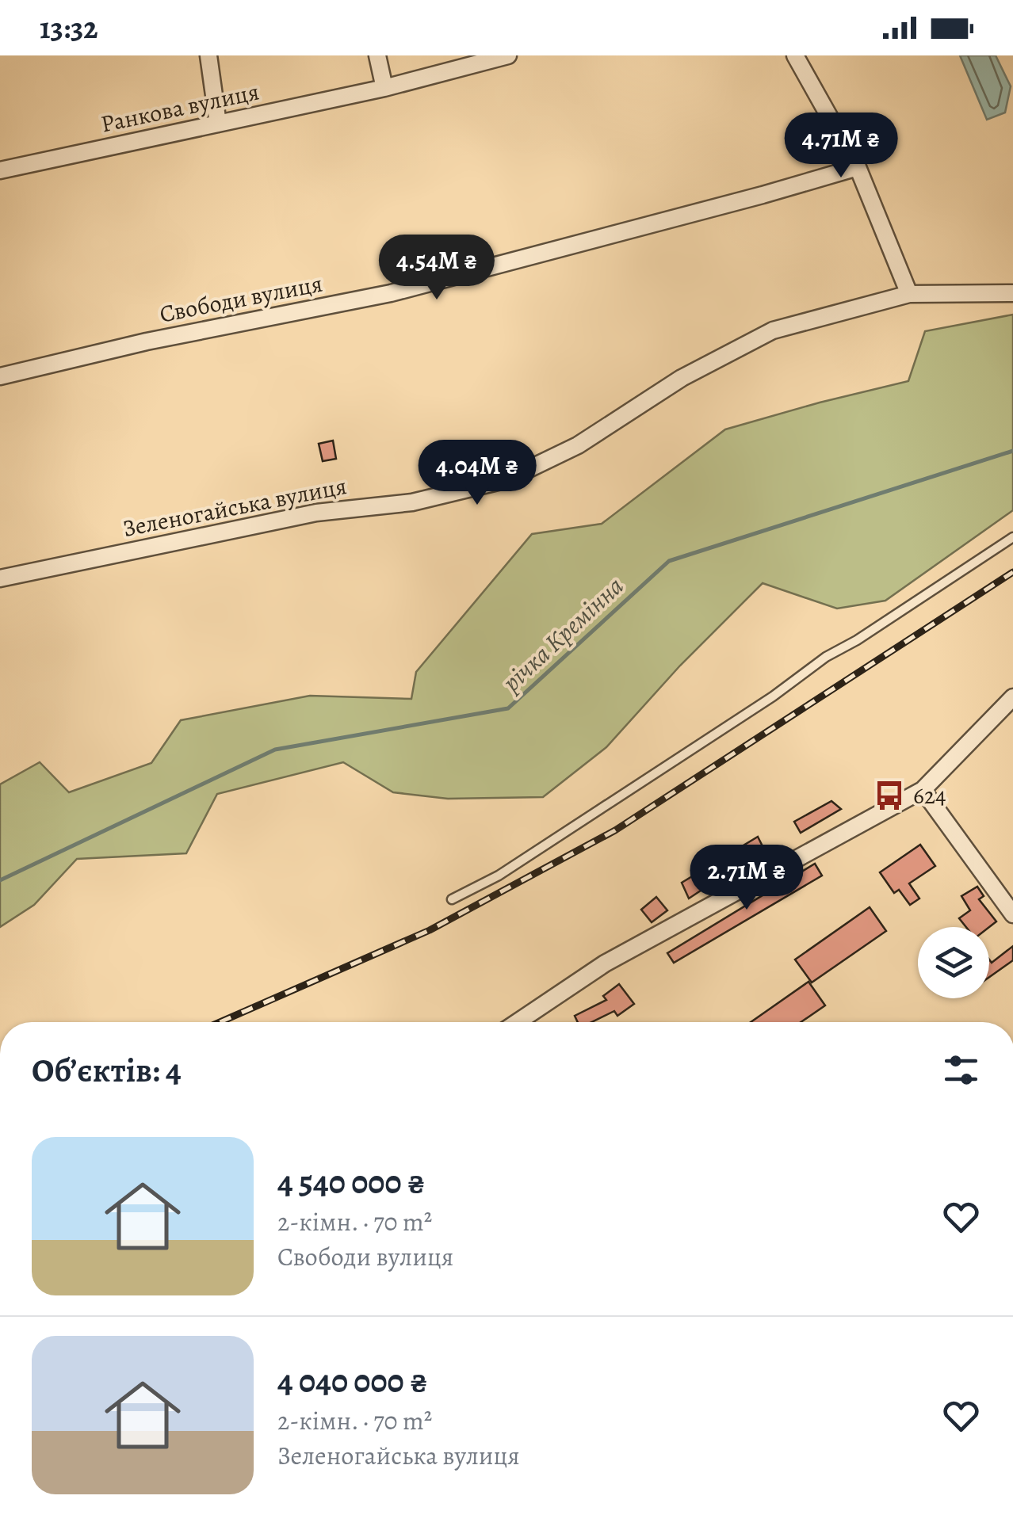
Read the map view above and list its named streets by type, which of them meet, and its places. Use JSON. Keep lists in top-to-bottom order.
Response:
{
  "streets": {
    "street": ["Ранкова вулиця", "Свободи вулиця", "Зеленогайська вулиця"]
  },
  "water": ["річка Кремінна"],
  "places": {
    "bus stop": ["624"]
  },
  "page": {
    "status": "13:32",
    "price": [
      "4.71M ₴",
      "4.54M ₴",
      "4.04M ₴",
      "2.71M ₴"
    ],
    "heading": "Об’єктів: 4",
    "list": [
      {
        "name": "4 540 000 ₴",
        "note": "2-кімн. · 70 m² · Свободи вулиця"
      },
      {
        "name": "4 040 000 ₴",
        "note": "2-кімн. · 70 m² · Зеленогайська вулиця"
      }
    ]
  }
}
